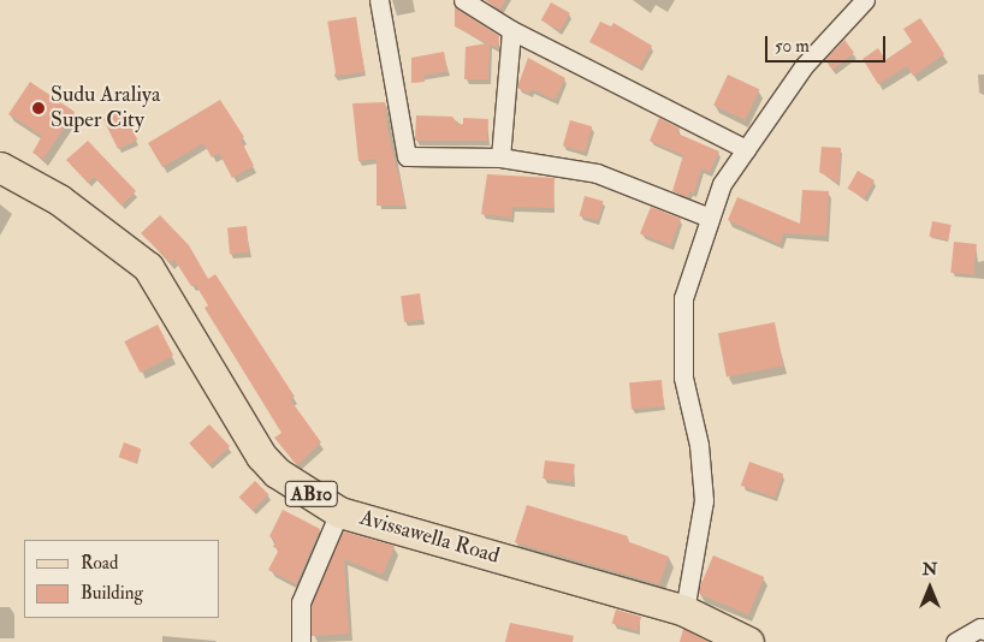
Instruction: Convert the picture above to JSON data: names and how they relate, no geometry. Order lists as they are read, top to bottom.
{
  "streets": {
    "main road": ["AB10", "Avissawella Road"]
  },
  "places": ["Sudu Araliya Super City"],
  "legend": ["Road", "Building"],
  "scale_bar": "50 m",
  "north": "top"
}
